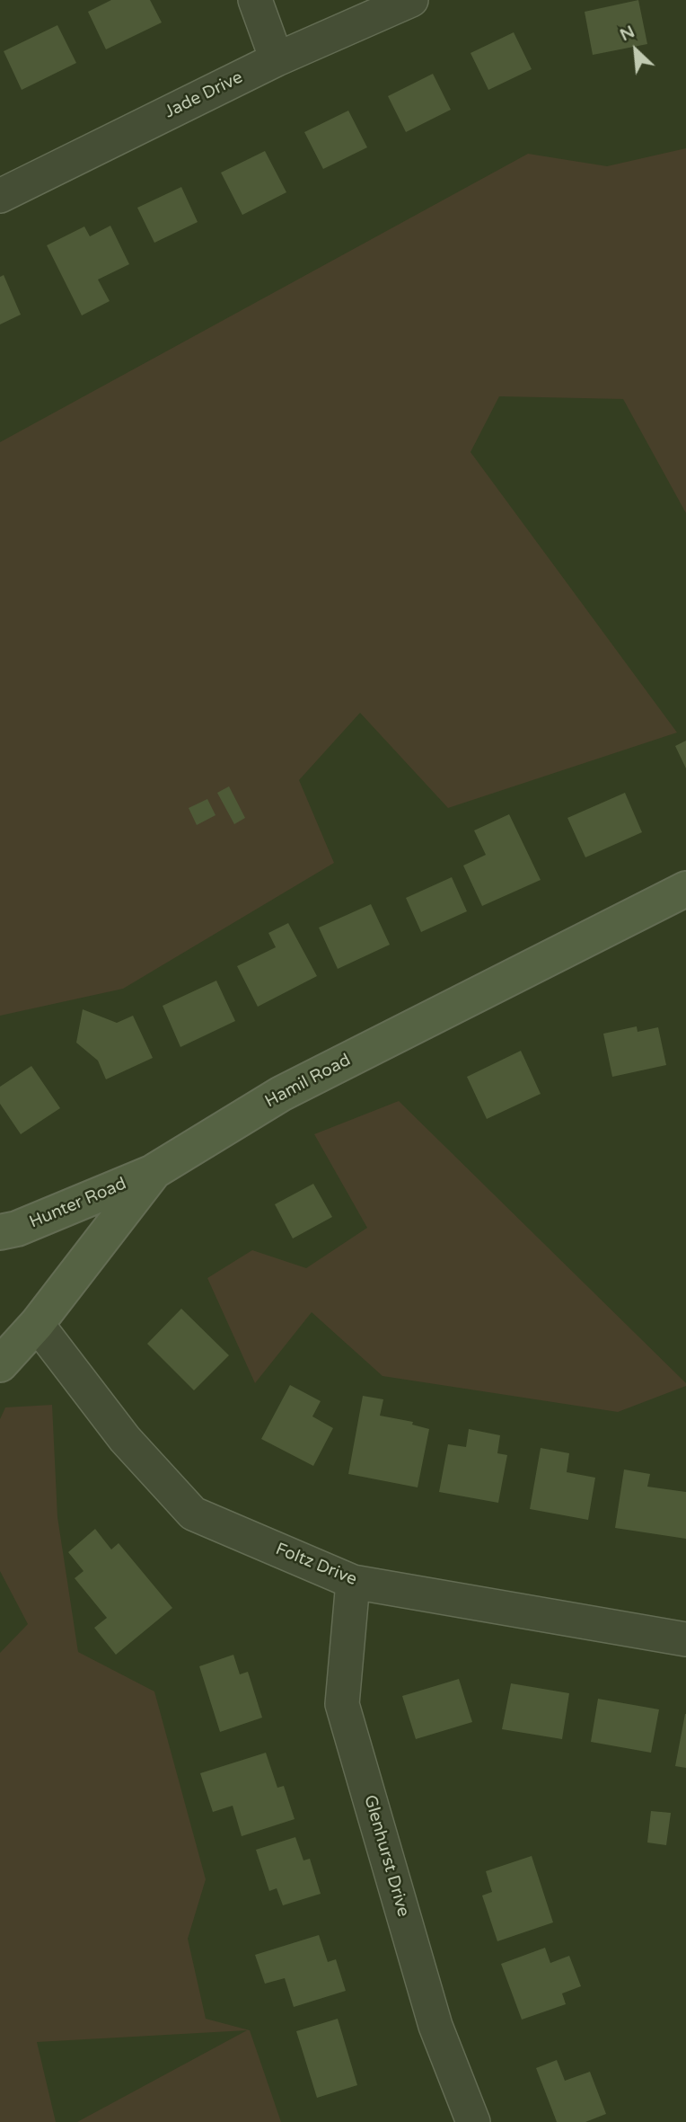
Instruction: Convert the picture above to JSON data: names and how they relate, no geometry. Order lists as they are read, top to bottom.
{
  "streets": {
    "street": [
      "Jade Drive",
      "Hamil Road",
      "Hunter Road",
      "Foltz Drive",
      "Glenhurst Drive"
    ]
  },
  "crossings": [
    ["Hamil Road", "Hunter Road"],
    ["Hamil Road", "Foltz Drive"],
    ["Foltz Drive", "Glenhurst Drive"]
  ],
  "north": "top left"
}
